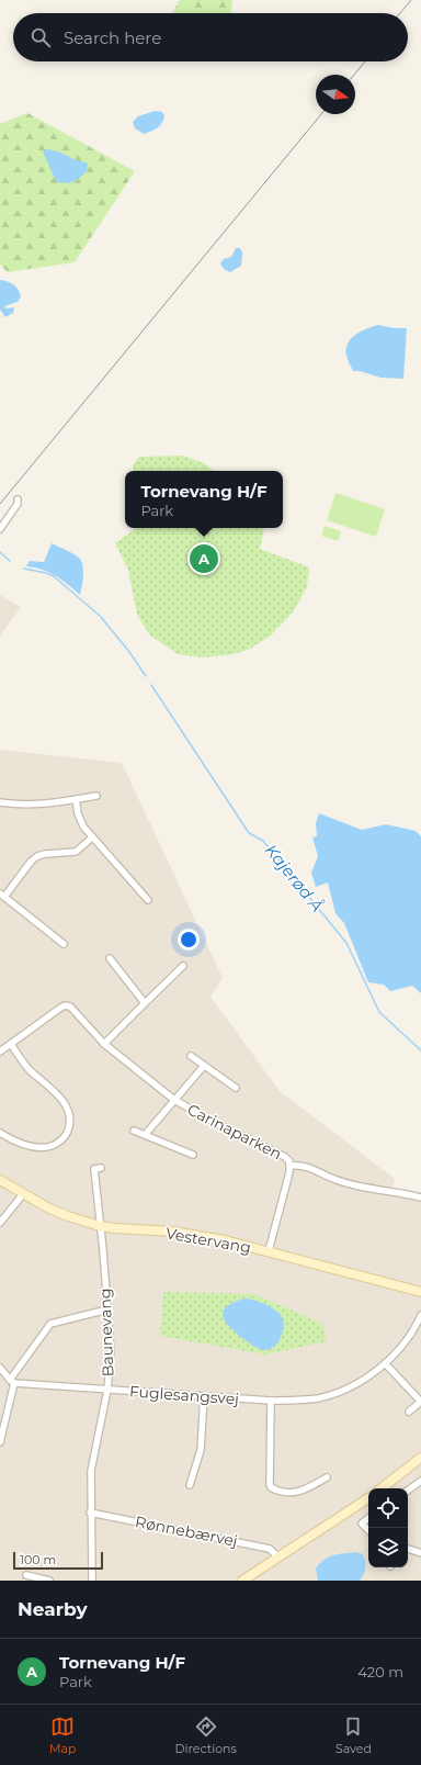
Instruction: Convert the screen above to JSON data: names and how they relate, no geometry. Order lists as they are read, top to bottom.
{
  "streets": {
    "street": [
      "Carinaparken",
      "Vestervang",
      "Baunevang",
      "Fuglesangsvej",
      "Rønnebærvej"
    ]
  },
  "crossings": [
    ["Carinaparken", "Vestervang"],
    ["Vestervang", "Baunevang"],
    ["Baunevang", "Fuglesangsvej"],
    ["Baunevang", "Rønnebærvej"]
  ],
  "water": ["Kajerød Å"],
  "scale_bar": "100 m",
  "north": "right",
  "page": {
    "search": "Search here",
    "popup": ["Tornevang H/F", "Park"],
    "pins": "A",
    "scale": "100 m",
    "heading": "Nearby",
    "list": [
      {
        "mark": "A",
        "name": "Tornevang H/F",
        "note": "Park",
        "value": "420 m"
      }
    ],
    "nav": ["Map", "Directions", "Saved"]
  }
}
